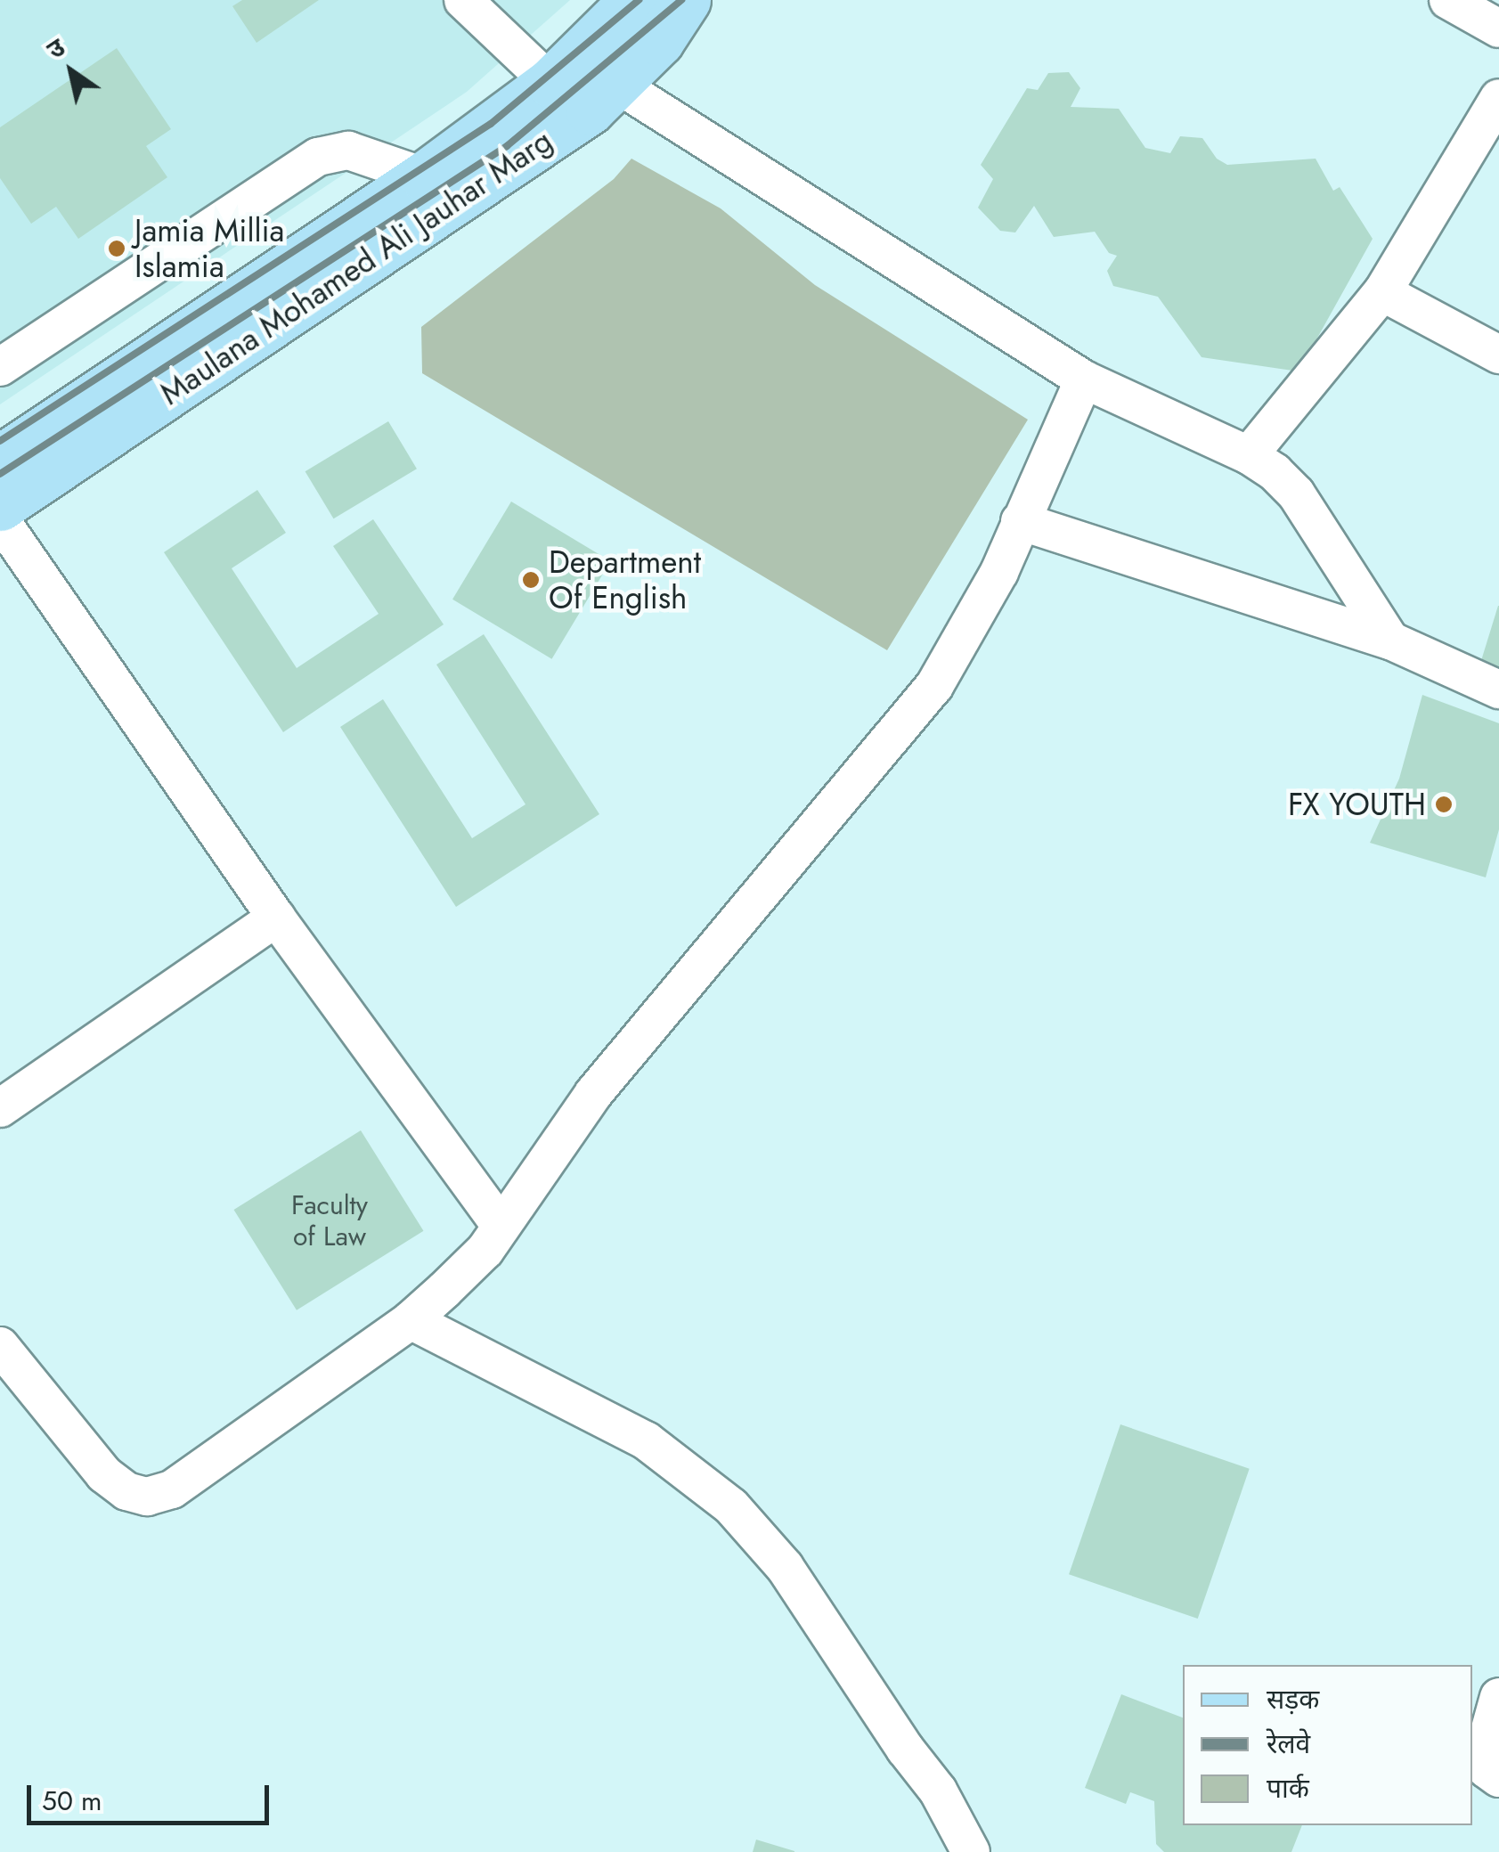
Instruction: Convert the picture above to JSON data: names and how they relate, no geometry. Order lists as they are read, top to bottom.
{
  "streets": {
    "main road": ["Maulana Mohamed Ali Jauhar Marg"]
  },
  "places": ["Jamia Millia Islamia", "Department Of English", "FX YOUTH"],
  "house_numbers": ["Faculty of Law"],
  "legend": ["सड़क", "रेलवे", "पार्क"],
  "scale_bar": "50 m",
  "north": "top left"
}
